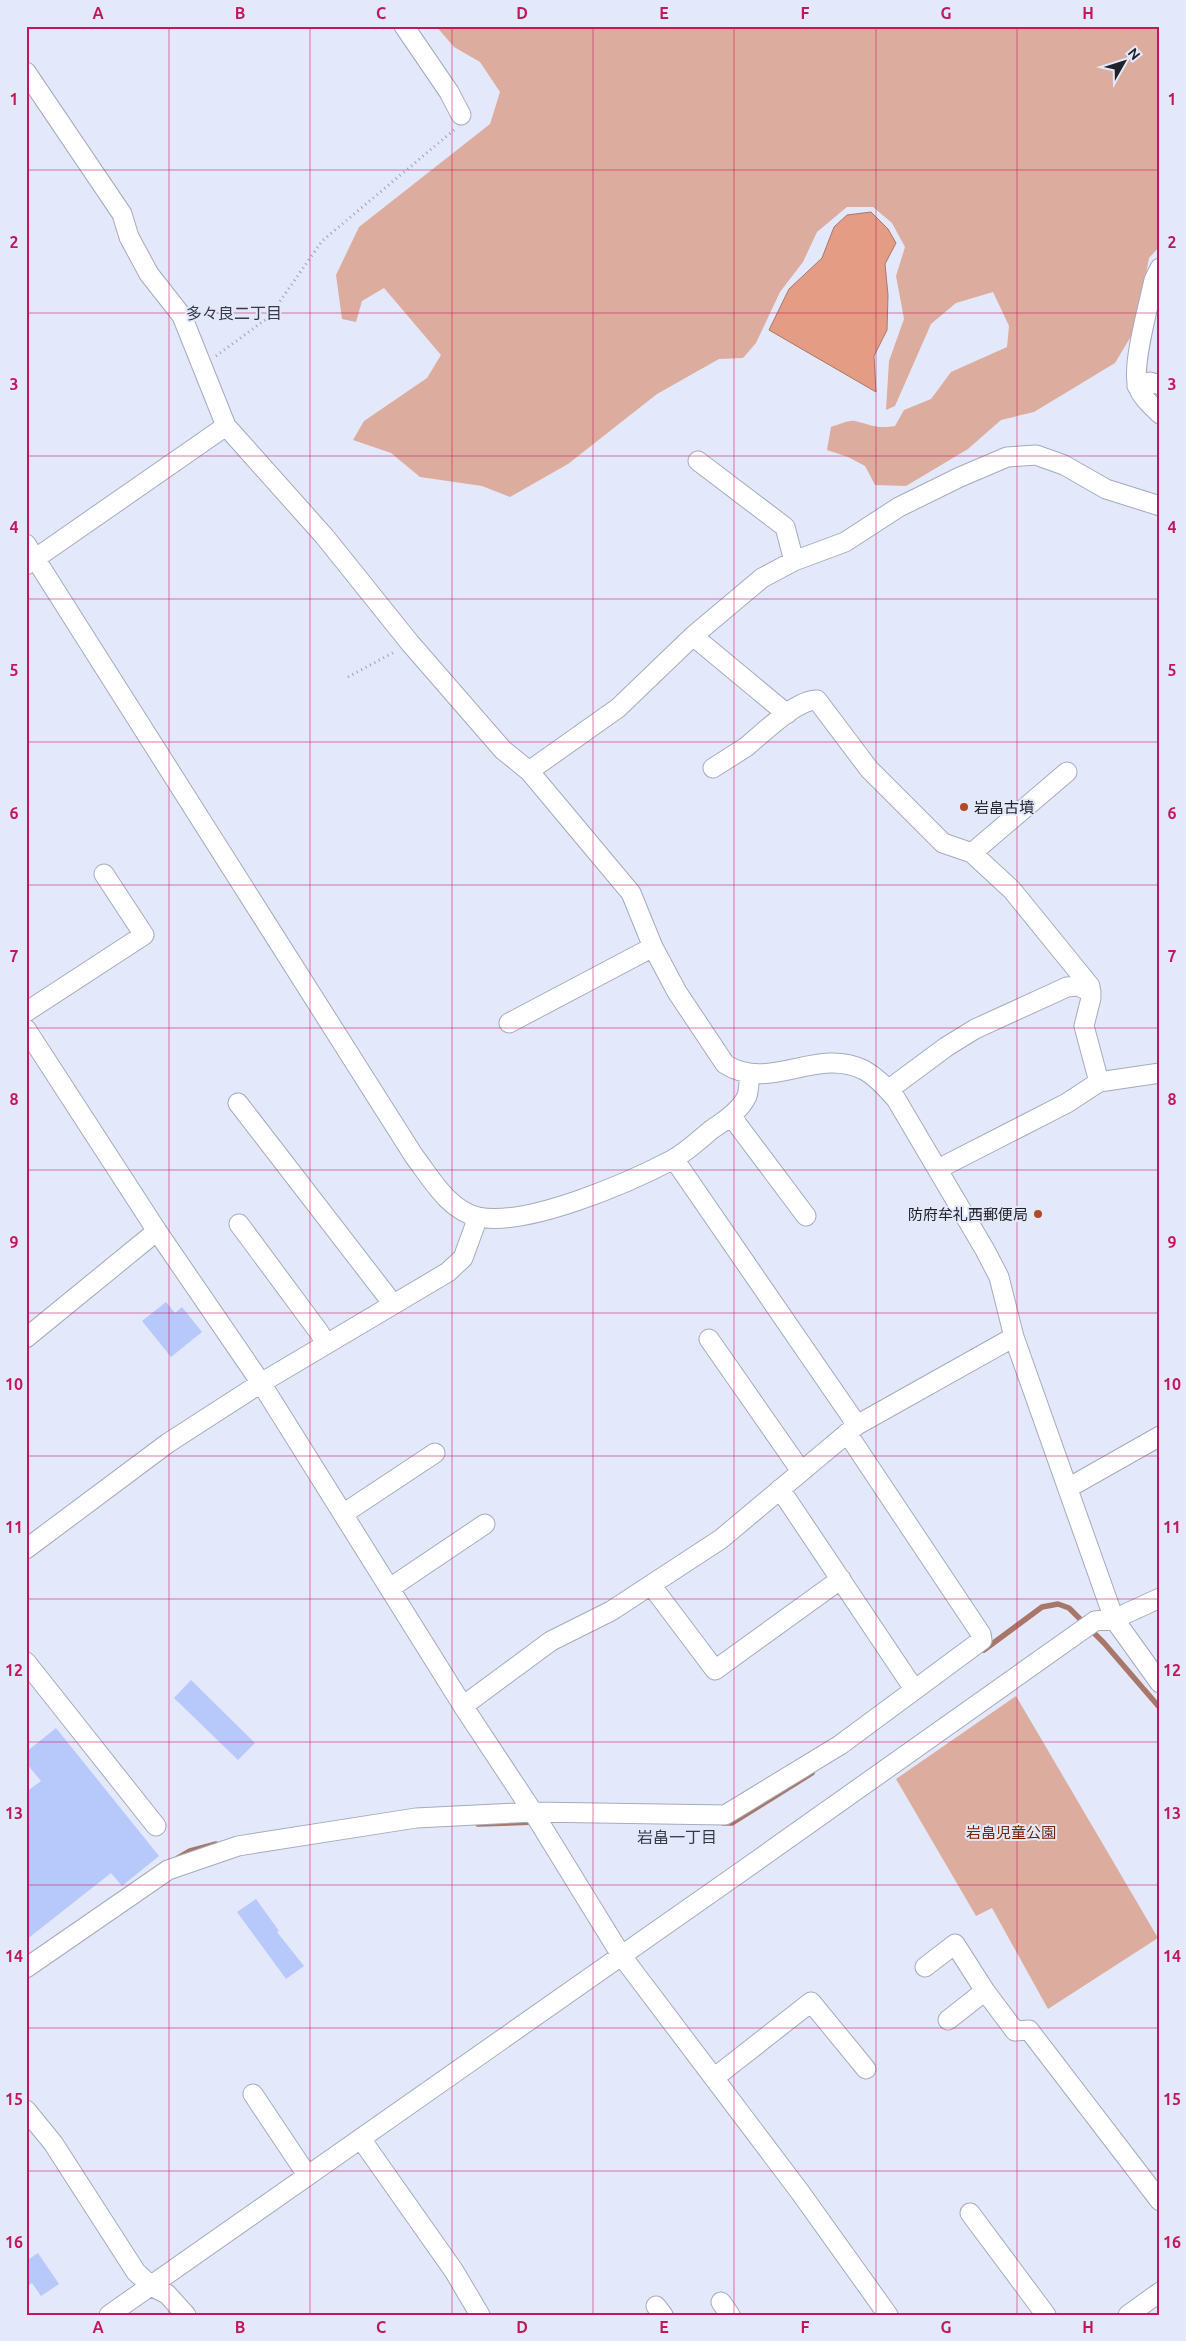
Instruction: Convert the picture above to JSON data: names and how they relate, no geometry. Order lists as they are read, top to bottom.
{
  "districts": ["多々良二丁目", "岩畠一丁目"],
  "parks": ["岩畠児童公園"],
  "places": ["岩畠古墳", "防府牟礼西郵便局"],
  "north": "top right",
  "grid": {
    "columns": [
      "A",
      "B",
      "C",
      "D",
      "E",
      "F",
      "G",
      "H"
    ],
    "rows": [
      "1",
      "2",
      "3",
      "4",
      "5",
      "6",
      "7",
      "8",
      "9",
      "10",
      "11",
      "12",
      "13",
      "14",
      "15",
      "16"
    ]
  }
}
